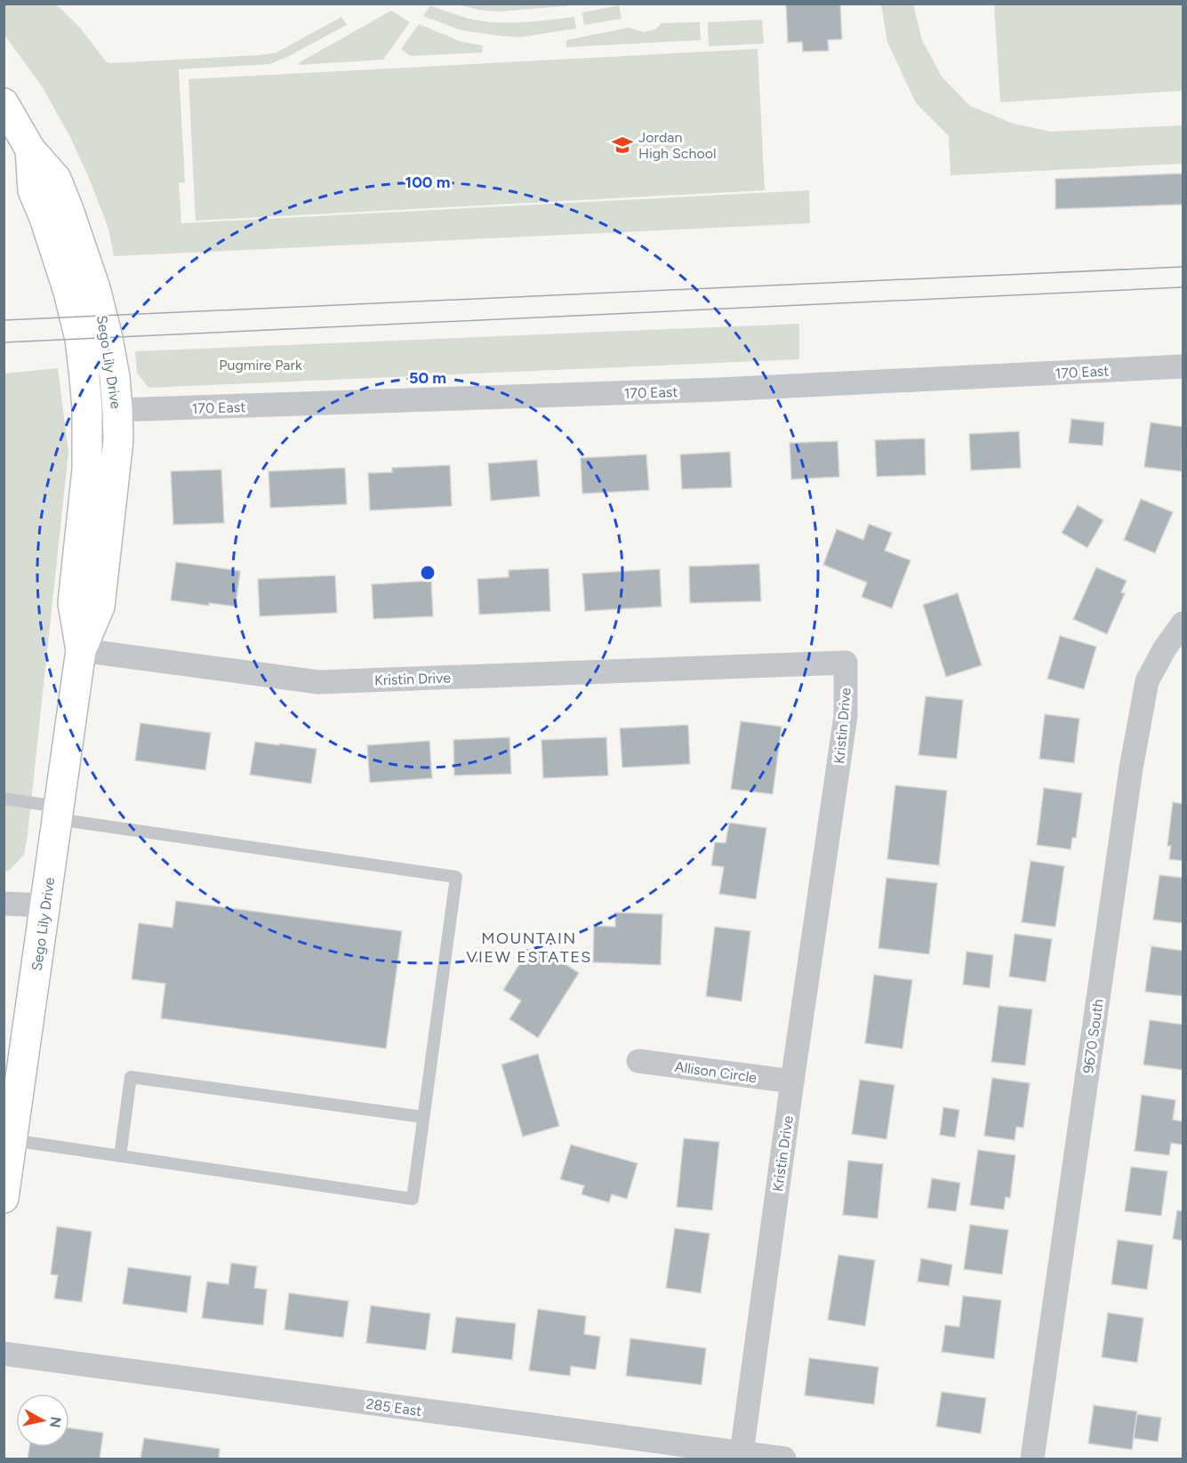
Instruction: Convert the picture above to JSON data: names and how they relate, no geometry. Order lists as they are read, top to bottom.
{
  "streets": {
    "main road": ["Sego Lily Drive"],
    "street": [
      "170 East",
      "Kristin Drive",
      "9670 South",
      "Allison Circle",
      "285 East"
    ]
  },
  "crossings": [
    ["Sego Lily Drive", "170 East"],
    ["Sego Lily Drive", "Kristin Drive"],
    ["Kristin Drive", "Allison Circle"],
    ["Kristin Drive", "285 East"]
  ],
  "districts": ["MOUNTAIN VIEW ESTATES"],
  "parks": ["Pugmire Park"],
  "places": {
    "school or university": ["Jordan High School"]
  },
  "north": "right",
  "rings": ["100 m", "50 m"]
}
